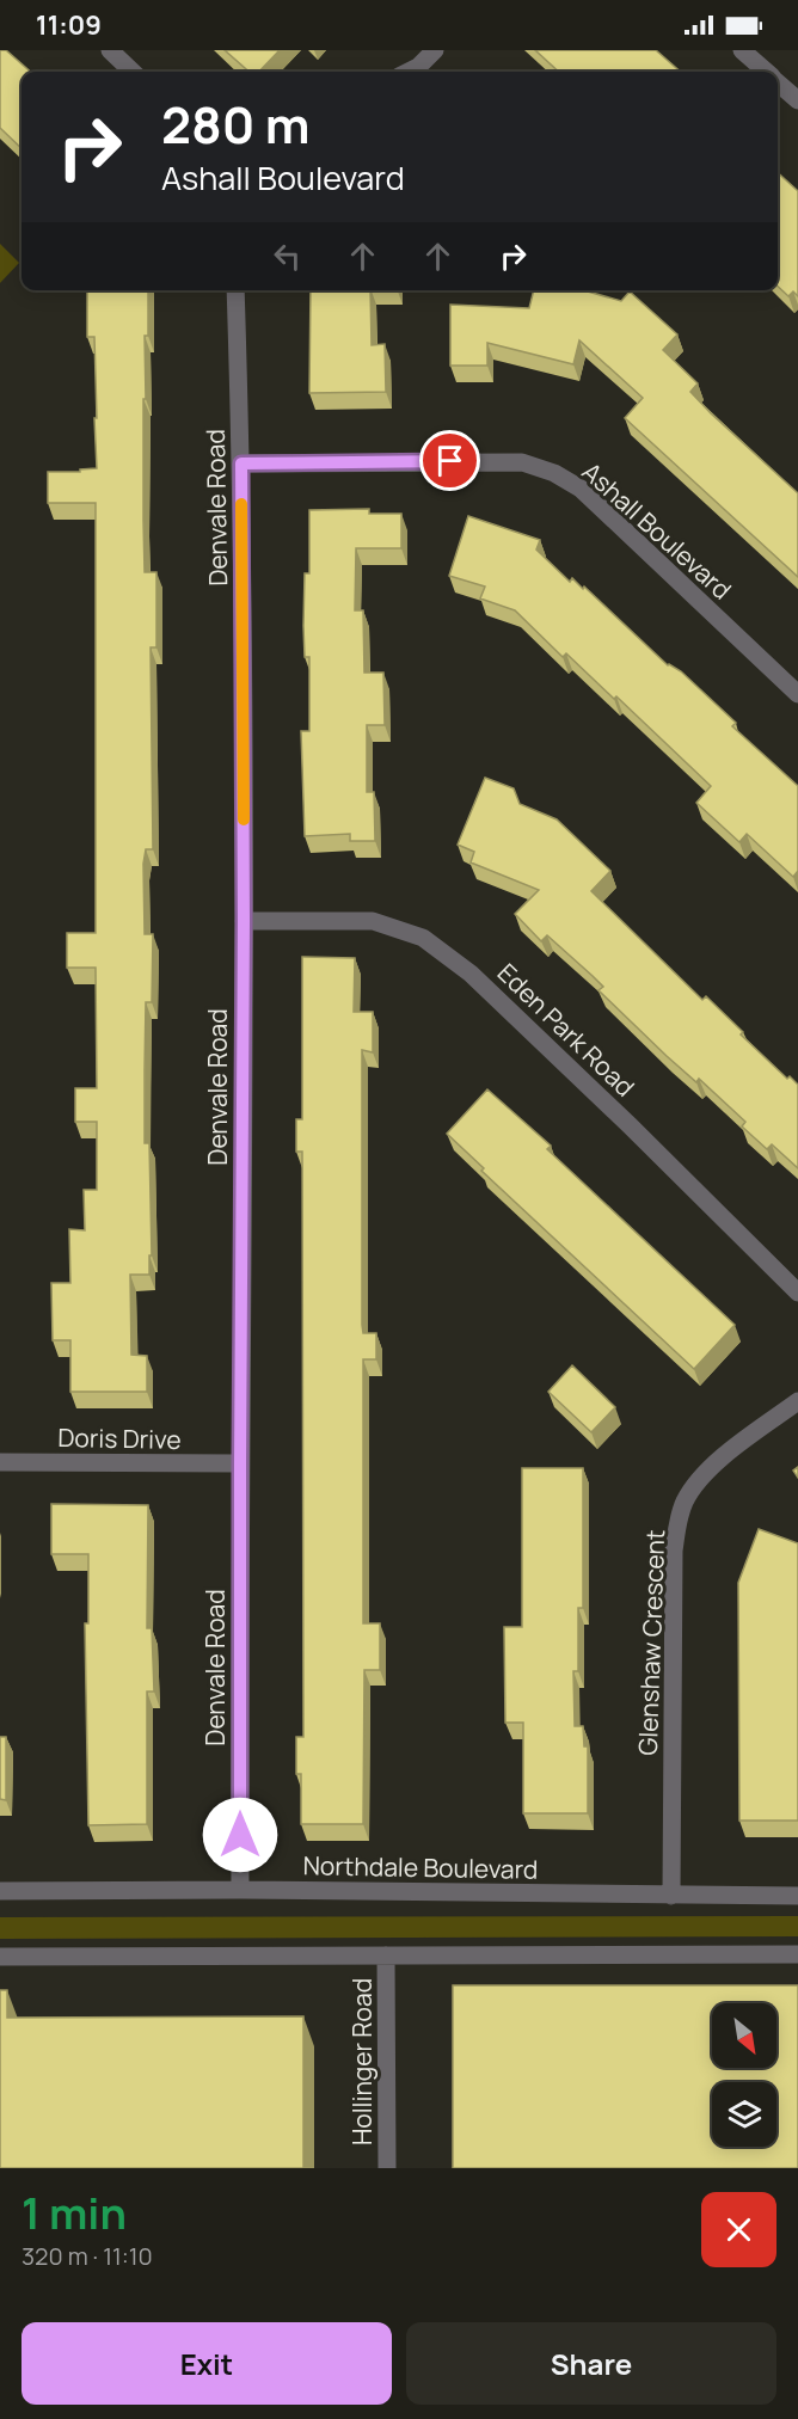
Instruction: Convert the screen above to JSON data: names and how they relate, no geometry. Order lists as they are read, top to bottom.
{
  "streets": {
    "street": [
      "Denvale Road",
      "Ashall Boulevard",
      "Eden Park Road",
      "Doris Drive",
      "Glenshaw Crescent",
      "Northdale Boulevard",
      "Hollinger Road"
    ]
  },
  "crossings": [
    ["Denvale Road", "Ashall Boulevard"],
    ["Denvale Road", "Eden Park Road"],
    ["Denvale Road", "Doris Drive"],
    ["Denvale Road", "Northdale Boulevard"],
    ["Glenshaw Crescent", "Northdale Boulevard"]
  ],
  "north": "bottom right",
  "page": {
    "status": "11:09",
    "turn": ["280 m", "Ashall Boulevard"],
    "heading": ["1 min", "320 m · 11:10"],
    "buttons": ["Exit", "Share"]
  }
}
